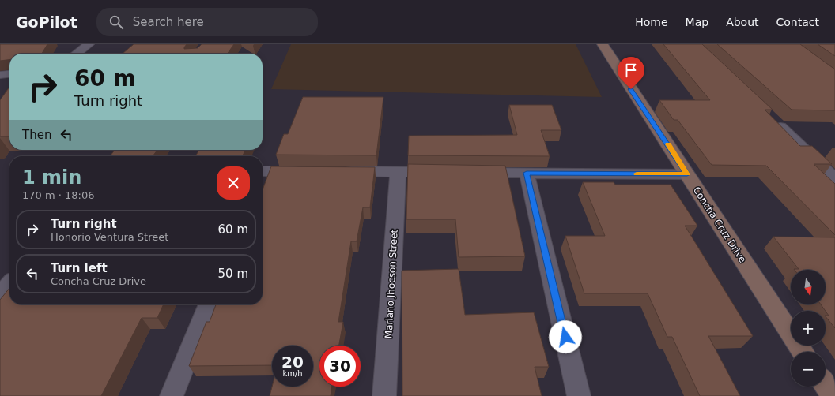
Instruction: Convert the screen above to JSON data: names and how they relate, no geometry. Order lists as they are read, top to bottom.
{
  "streets": {
    "street": ["Concha Cruz Drive", "Mariano Jhocson Street"]
  },
  "north": "bottom",
  "page": {
    "header": "GoPilot",
    "search": "Search here",
    "nav": [
      "Home",
      "Map",
      "About",
      "Contact"
    ],
    "turn": ["60 m", "Turn right"],
    "then": "Then",
    "heading": ["1 min", "170 m · 18:06"],
    "list": [
      {
        "name": "Turn right",
        "note": "Honorio Ventura Street",
        "value": "60 m"
      },
      {
        "name": "Turn left",
        "note": "Concha Cruz Drive",
        "value": "50 m"
      }
    ],
    "map_buttons": ["+", "−"],
    "speed": "20 km/h",
    "limit": "30"
  }
}
